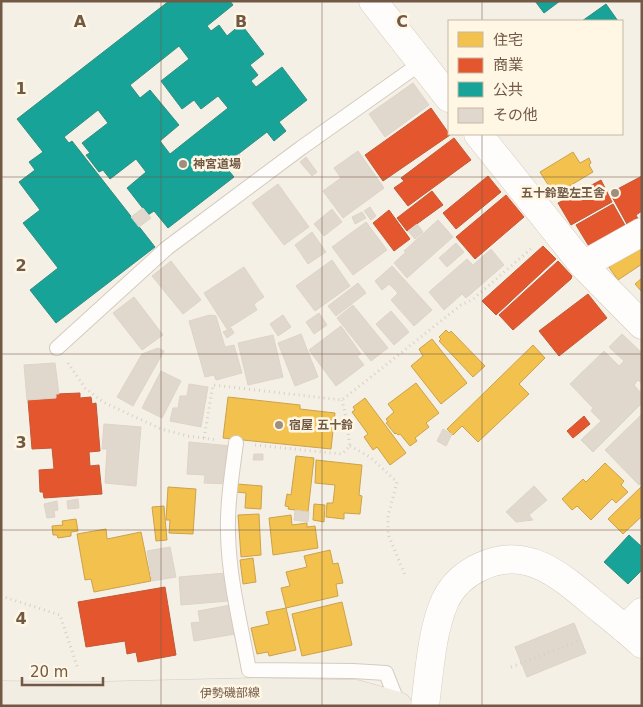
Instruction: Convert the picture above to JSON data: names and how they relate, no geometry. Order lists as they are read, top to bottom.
{
  "streets": {
    "main road": ["伊勢磯部線"]
  },
  "places": ["神宮道場", "五十鈴塾左王舎", "宿屋 五十鈴"],
  "legend": [
    "住宅",
    "商業",
    "公共",
    "その他"
  ],
  "scale_bar": "20 m",
  "grid": {
    "columns": ["A", "B", "C"],
    "rows": [
      "1",
      "2",
      "3",
      "4"
    ]
  }
}
